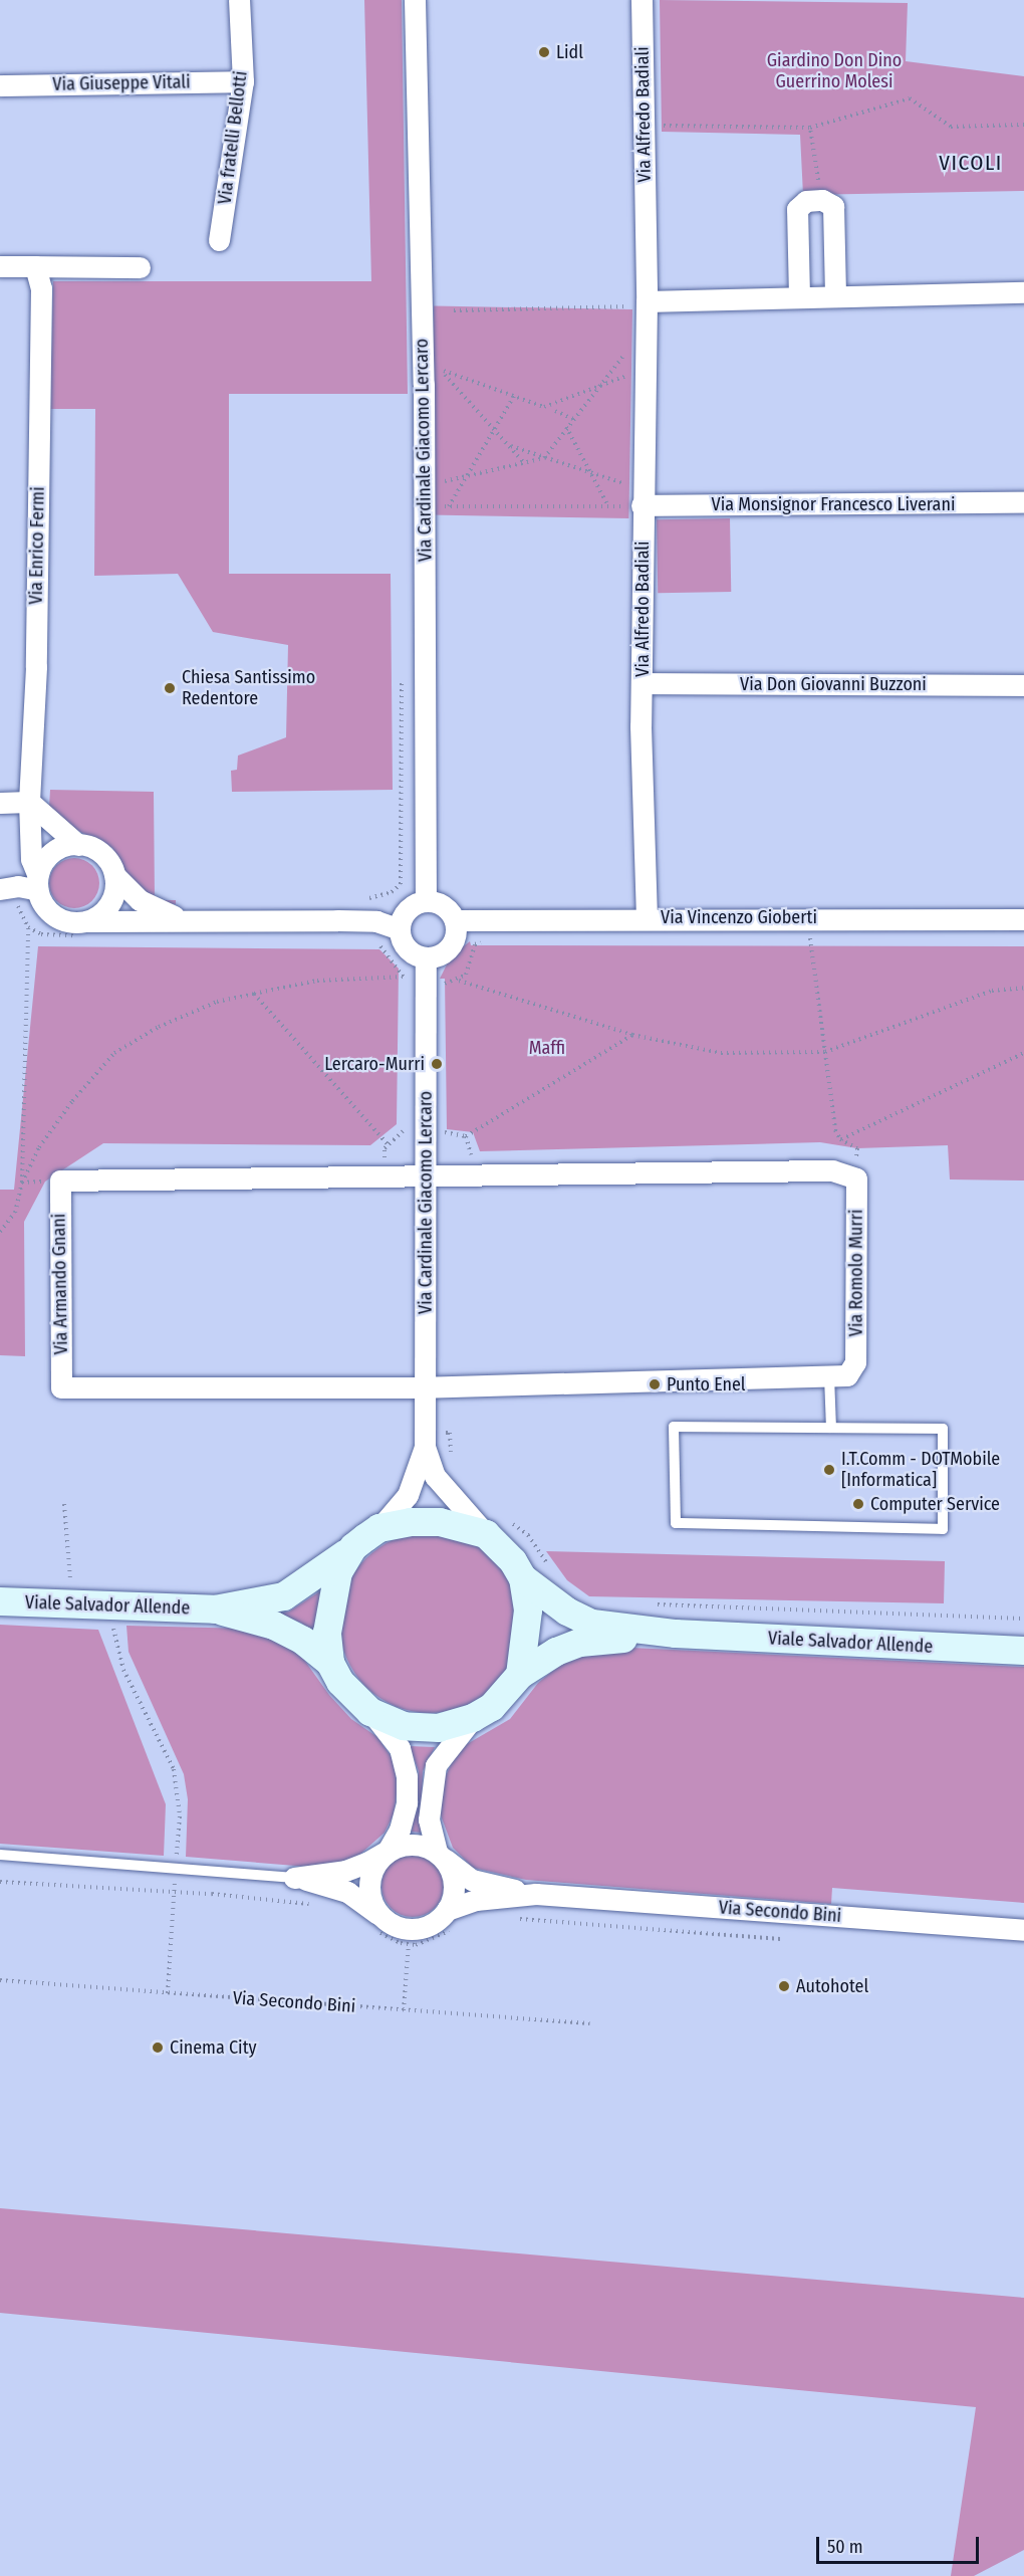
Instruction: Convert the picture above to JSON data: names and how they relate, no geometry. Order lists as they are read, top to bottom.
{
  "streets": {
    "main road": ["Viale Salvador Allende"],
    "street": [
      "Via Giuseppe Vitali",
      "Via Alfredo Badiali",
      "Via fratelli Bellotti",
      "Via Cardinale Giacomo Lercaro",
      "Via Monsignor Francesco Liverani",
      "Via Enrico Fermi",
      "Via Don Giovanni Buzzoni",
      "Via Vincenzo Gioberti",
      "Via Romolo Murri",
      "Via Armando Gnani",
      "Via Secondo Bini"
    ]
  },
  "crossings": [
    ["Via Giuseppe Vitali", "Via fratelli Bellotti"],
    ["Via Alfredo Badiali", "Via Monsignor Francesco Liverani"],
    ["Via Alfredo Badiali", "Via Don Giovanni Buzzoni"],
    ["Via Alfredo Badiali", "Via Vincenzo Gioberti"],
    ["Via Cardinale Giacomo Lercaro", "Via Vincenzo Gioberti"],
    ["Via Cardinale Giacomo Lercaro", "Via Romolo Murri"],
    ["Via Cardinale Giacomo Lercaro", "Via Armando Gnani"],
    ["Via Cardinale Giacomo Lercaro", "Viale Salvador Allende"],
    ["Via Romolo Murri", "Via Armando Gnani"]
  ],
  "districts": ["VICOLI"],
  "parks": ["Giardino Don Dino Guerrino Molesi", "Maffi"],
  "places": [
    "Lidl",
    "Chiesa Santissimo Redentore",
    "Lercaro-Murri",
    "Punto Enel",
    "I.T.Comm - DOTMobile [Informatica]",
    "Computer Service",
    "Autohotel",
    "Cinema City"
  ],
  "scale_bar": "50 m"
}
